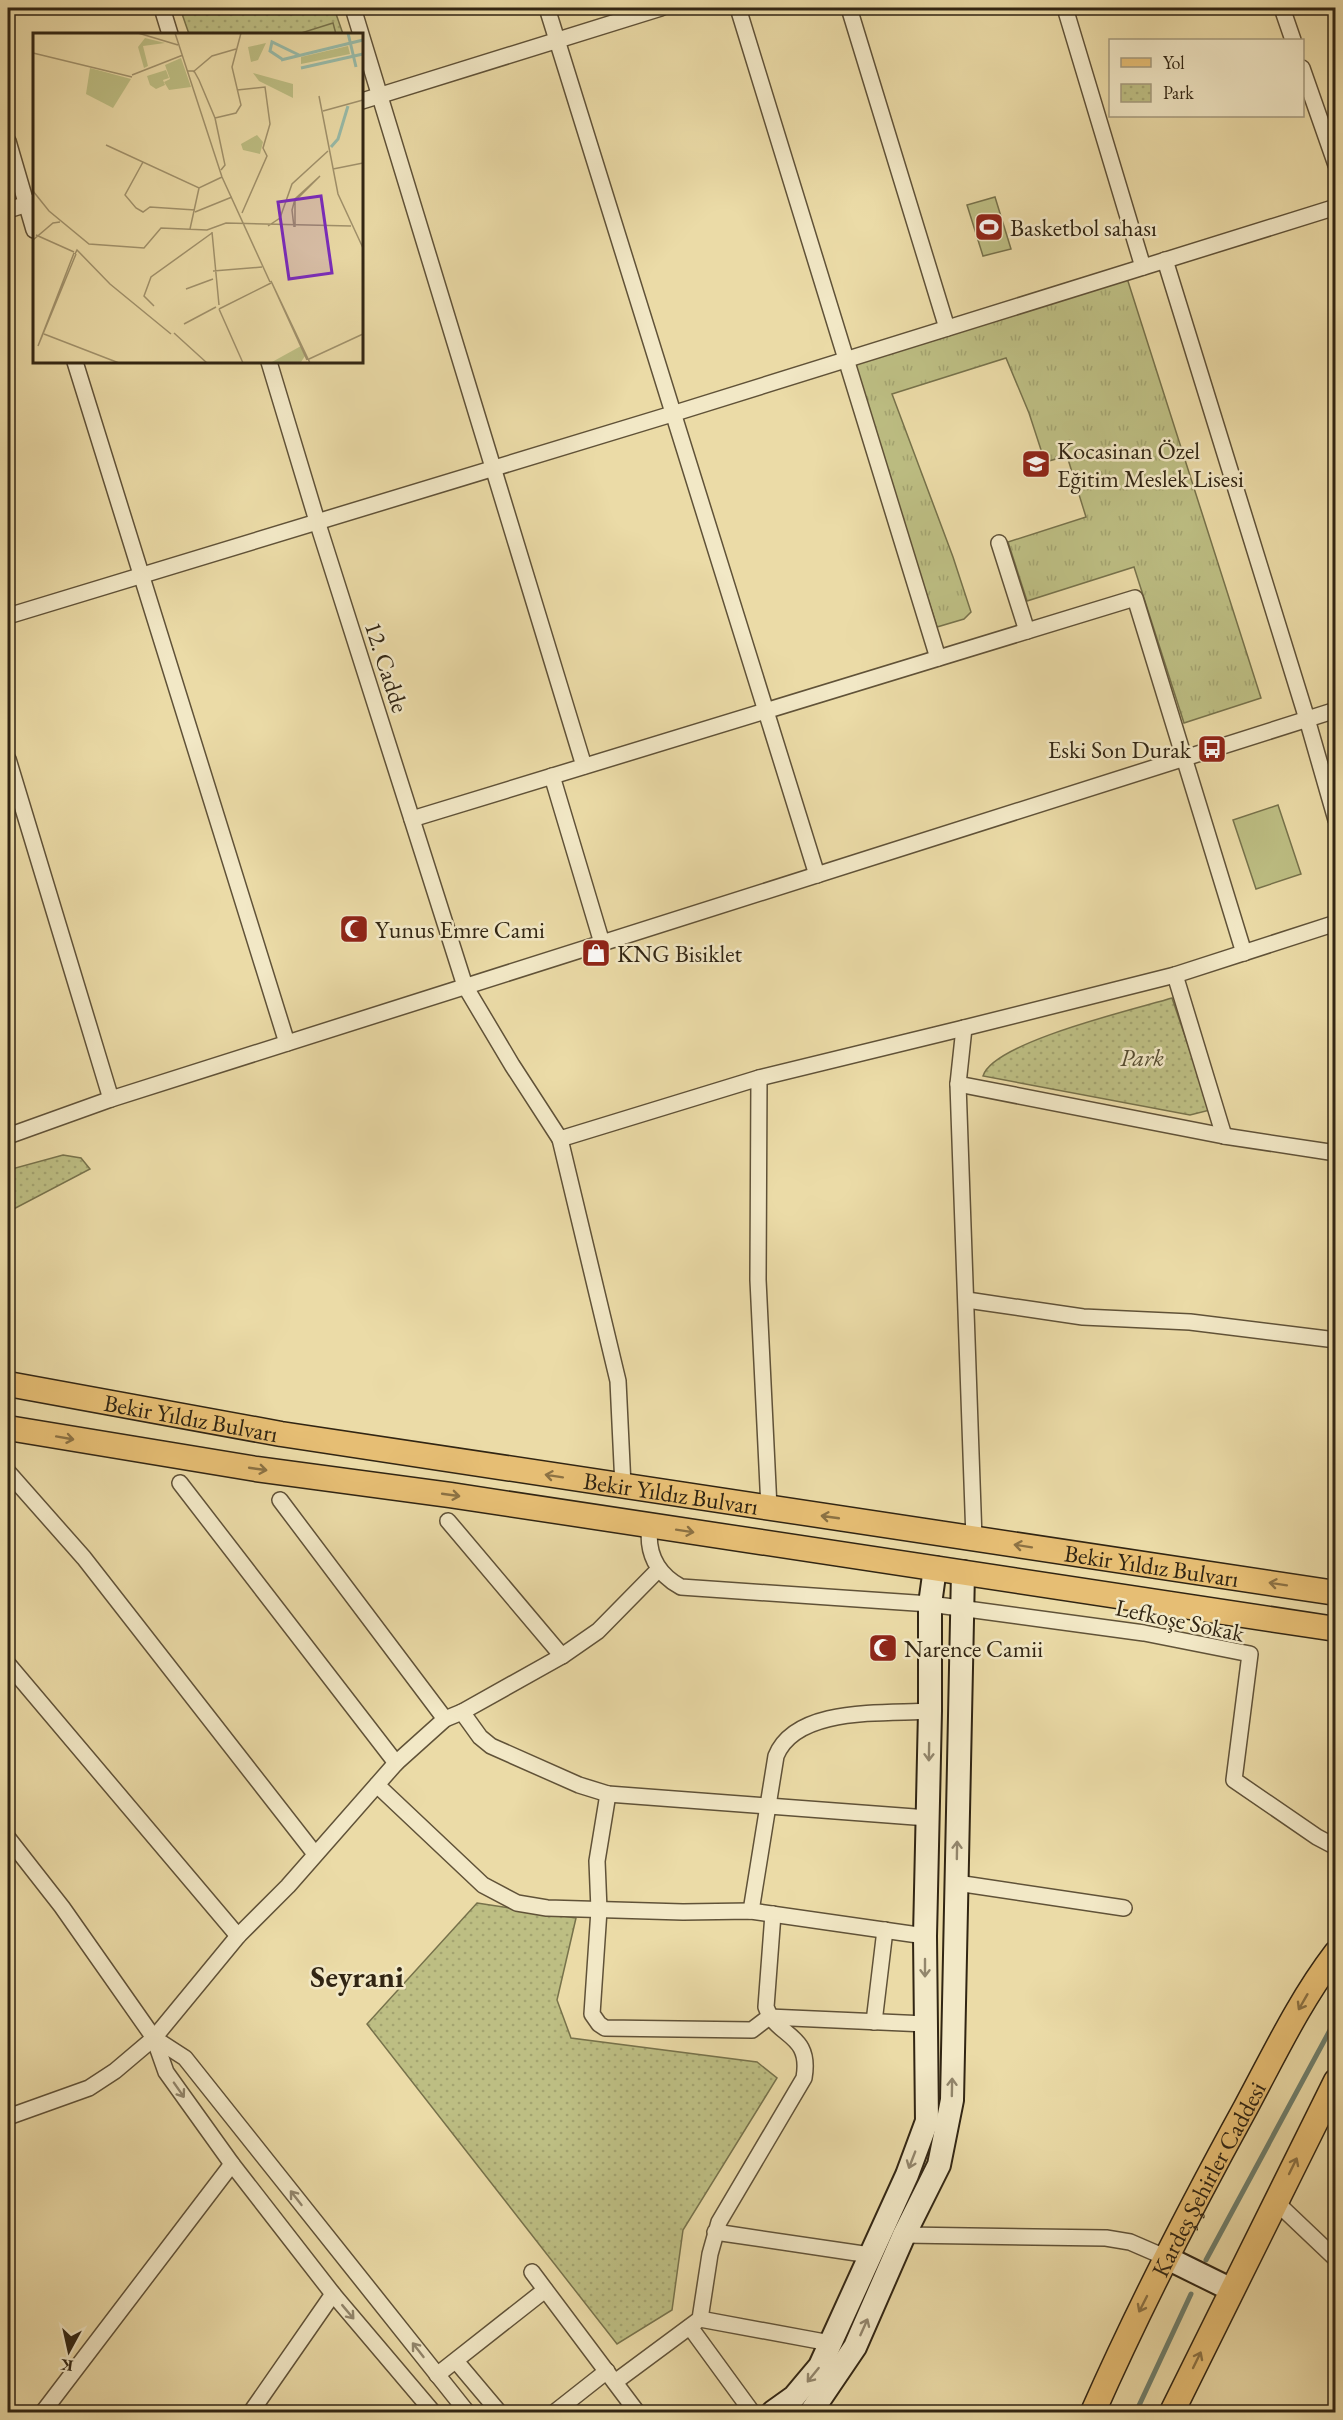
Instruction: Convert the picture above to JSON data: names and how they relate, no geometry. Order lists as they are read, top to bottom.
{
  "streets": {
    "main road": ["Bekir Yıldız Bulvarı", "Kardeş Şehirler Caddesi"],
    "street": ["12. Cadde", "Lefkoşe Sokak"]
  },
  "districts": ["Seyrani"],
  "parks": ["Park"],
  "places": {
    "sports": ["Basketbol sahası"],
    "school or university": ["Kocasinan Özel Eğitim Meslek Lisesi"],
    "bus stop": ["Eski Son Durak"],
    "mosque": ["Yunus Emre Cami", "Narence Camii"],
    "shop": ["KNG Bisiklet"]
  },
  "legend": ["Yol", "Park"],
  "north": "bottom"
}
